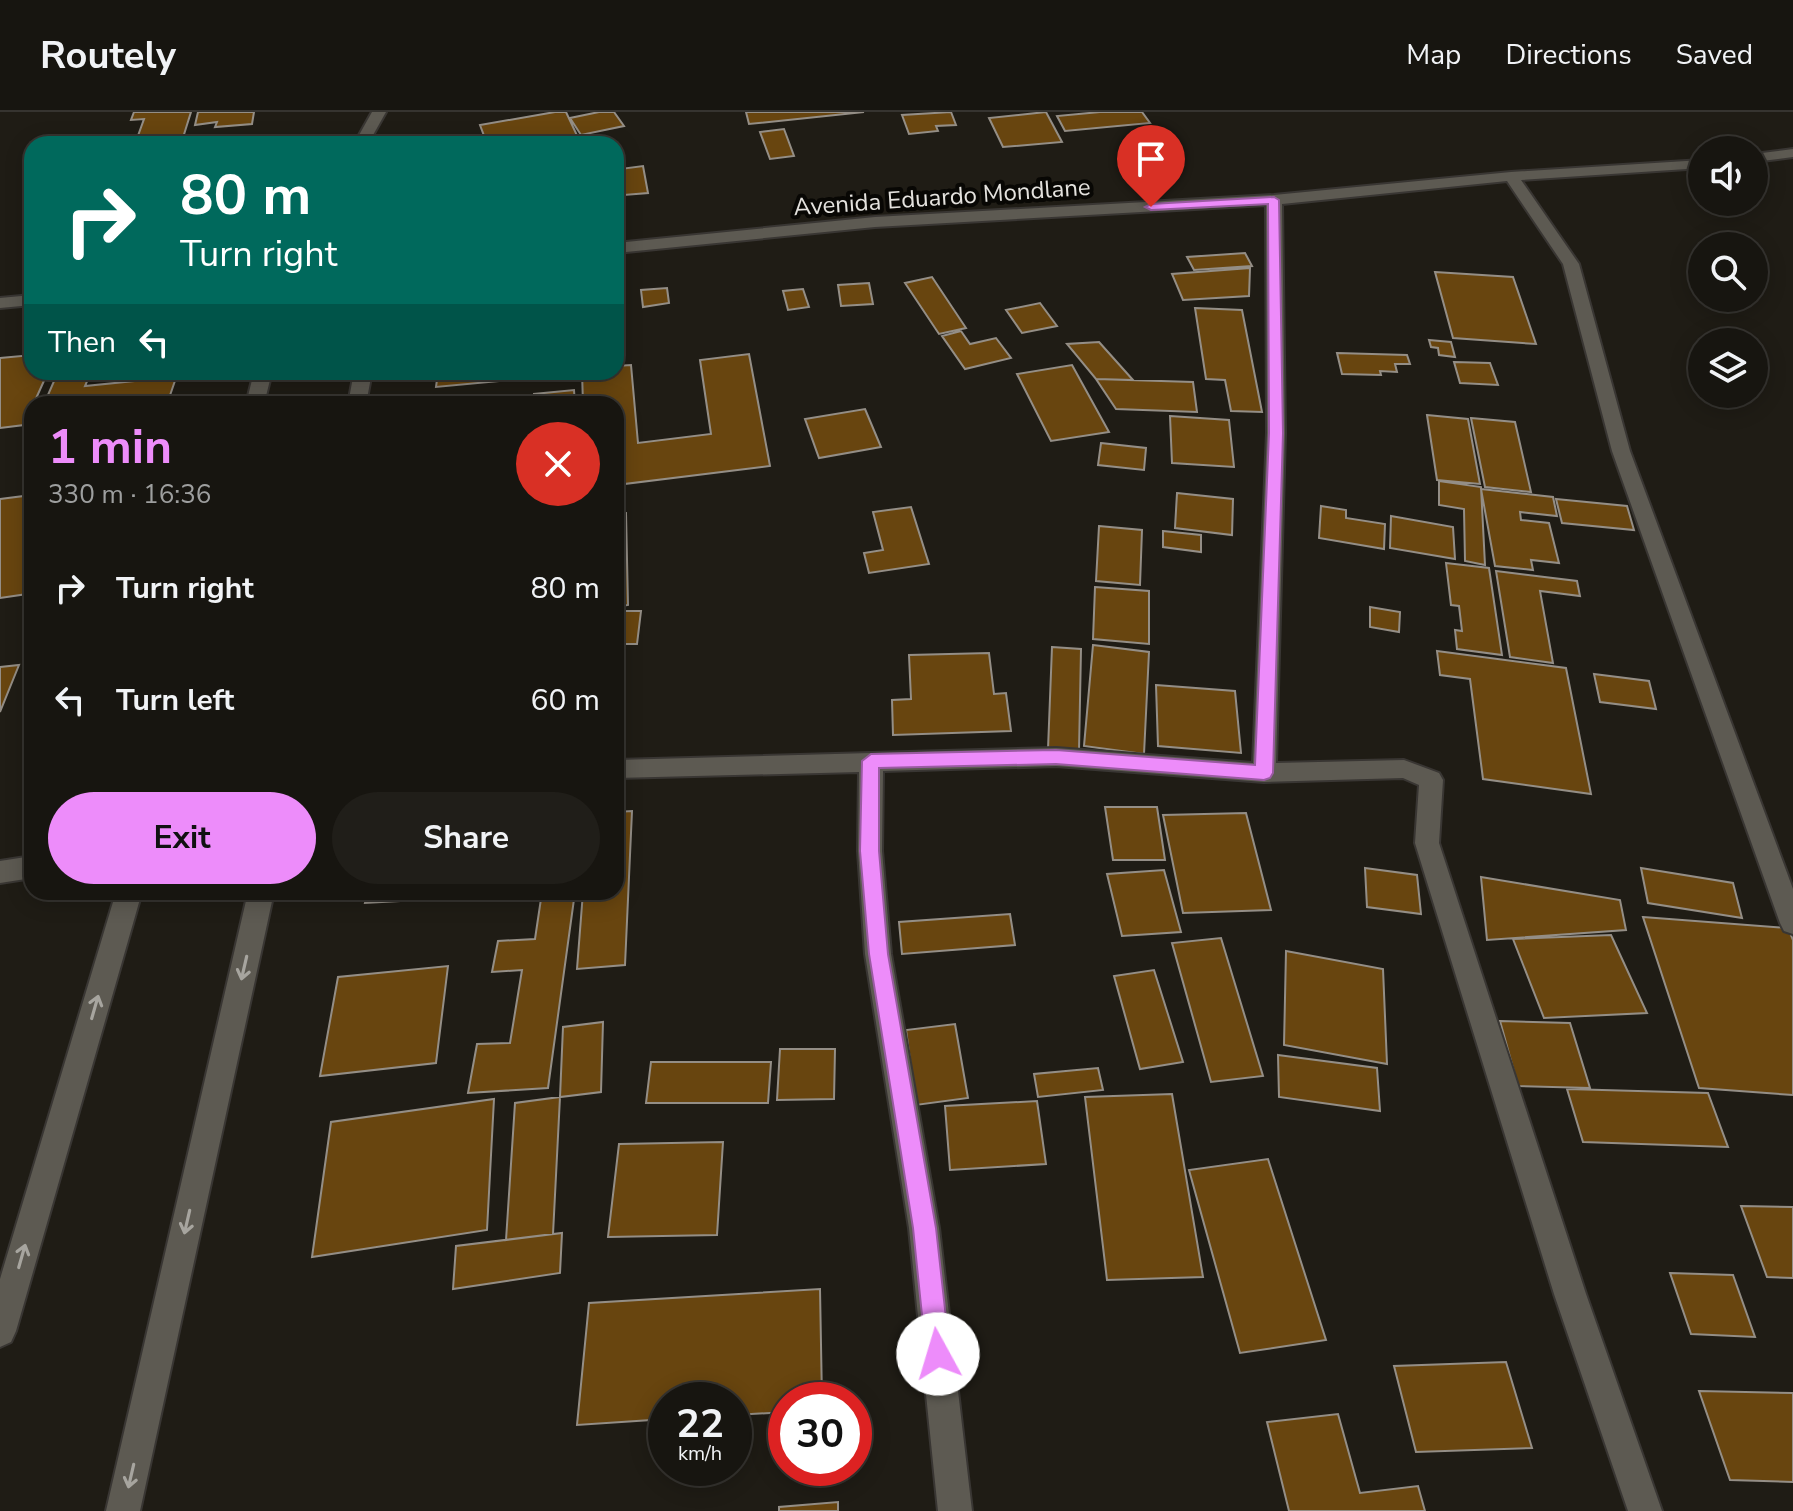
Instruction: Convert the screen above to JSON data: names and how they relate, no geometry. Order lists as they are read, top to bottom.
{
  "streets": {
    "street": ["Avenida Eduardo Mondlane"]
  },
  "page": {
    "header": "Routely",
    "nav": ["Map", "Directions", "Saved"],
    "turn": ["80 m", "Turn right"],
    "then": "Then",
    "heading": ["1 min", "330 m · 16:36"],
    "list": [
      {
        "name": "Turn right",
        "value": "80 m"
      },
      {
        "name": "Turn left",
        "value": "60 m"
      }
    ],
    "buttons": ["Exit", "Share"],
    "speed": "22 km/h",
    "limit": "30"
  }
}
